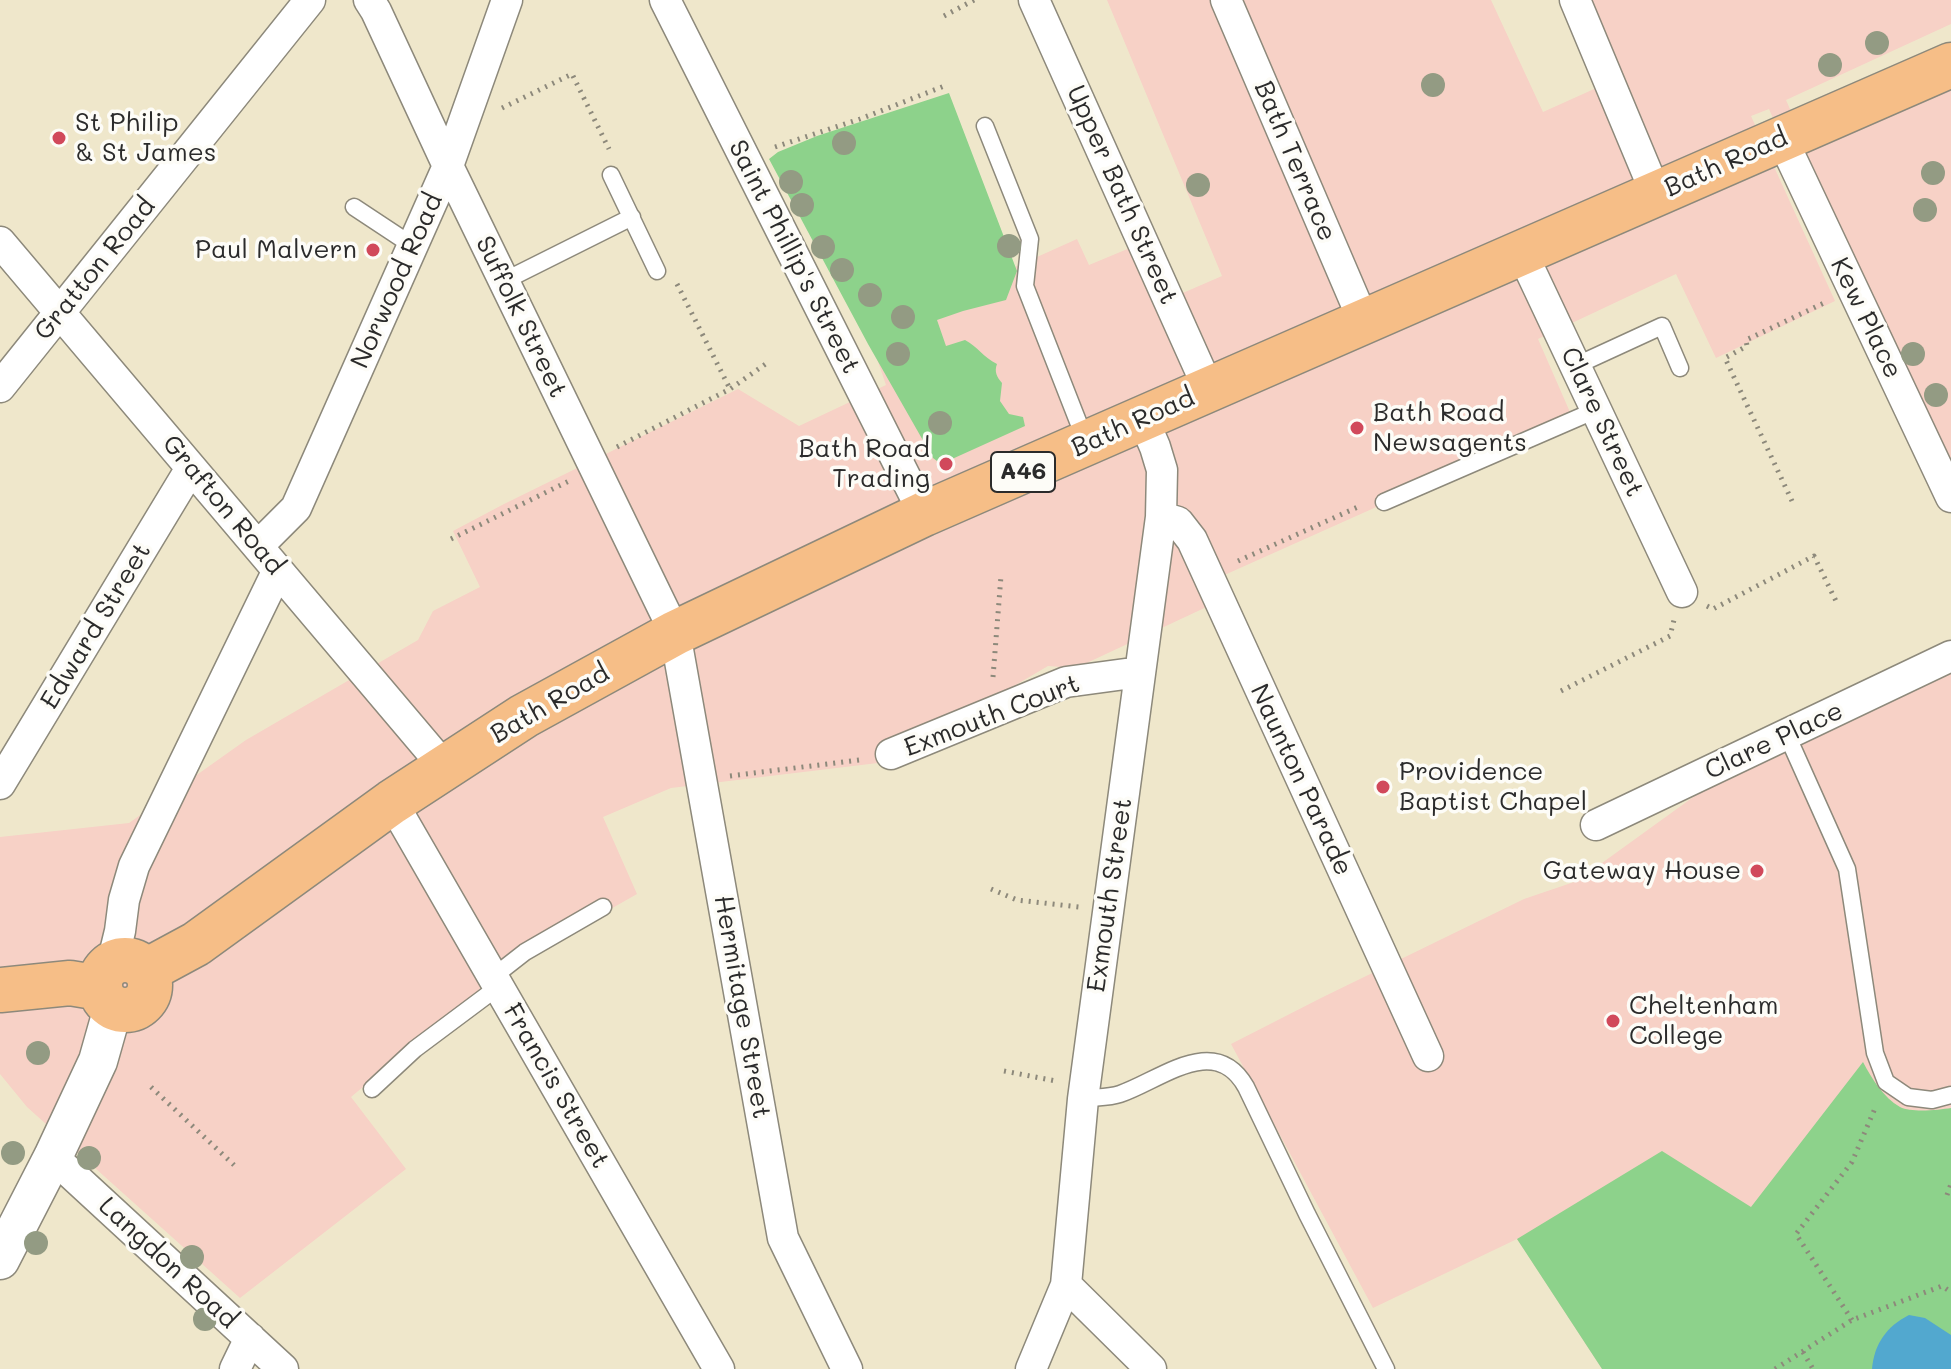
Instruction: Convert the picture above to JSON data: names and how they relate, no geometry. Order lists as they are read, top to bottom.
{
  "streets": {
    "main road": ["Bath Road", "A46"],
    "street": [
      "Bath Terrace",
      "Upper Bath Street",
      "Saint Phillip's Street",
      "Gratton Road",
      "Norwood Road",
      "Suffolk Street",
      "Kew Place",
      "Clare Street",
      "Grafton Road",
      "Edward Street",
      "Exmouth Court",
      "Clare Place",
      "Naunton Parade",
      "Exmouth Street",
      "Hermitage Street",
      "Francis Street",
      "Langdon Road"
    ]
  },
  "crossings": [
    ["Bath Terrace", "Bath Road"],
    ["Bath Road", "Upper Bath Street"],
    ["Bath Road", "Saint Phillip's Street"],
    ["Bath Road", "Suffolk Street"],
    ["Bath Road", "Kew Place"],
    ["Bath Road", "Clare Street"],
    ["Bath Road", "Grafton Road"],
    ["Bath Road", "Exmouth Street"],
    ["Bath Road", "Hermitage Street"],
    ["Bath Road", "Francis Street"],
    ["Gratton Road", "Grafton Road"],
    ["Norwood Road", "Suffolk Street"],
    ["Norwood Road", "Grafton Road"],
    ["Suffolk Street", "Hermitage Street"],
    ["Grafton Road", "Edward Street"],
    ["Exmouth Court", "Exmouth Street"],
    ["Naunton Parade", "Exmouth Street"]
  ],
  "places": [
    "St Philip & St James",
    "Paul Malvern",
    "Bath Road Newsagents",
    "Bath Road Trading",
    "Providence Baptist Chapel",
    "Gateway House",
    "Cheltenham College"
  ]
}
